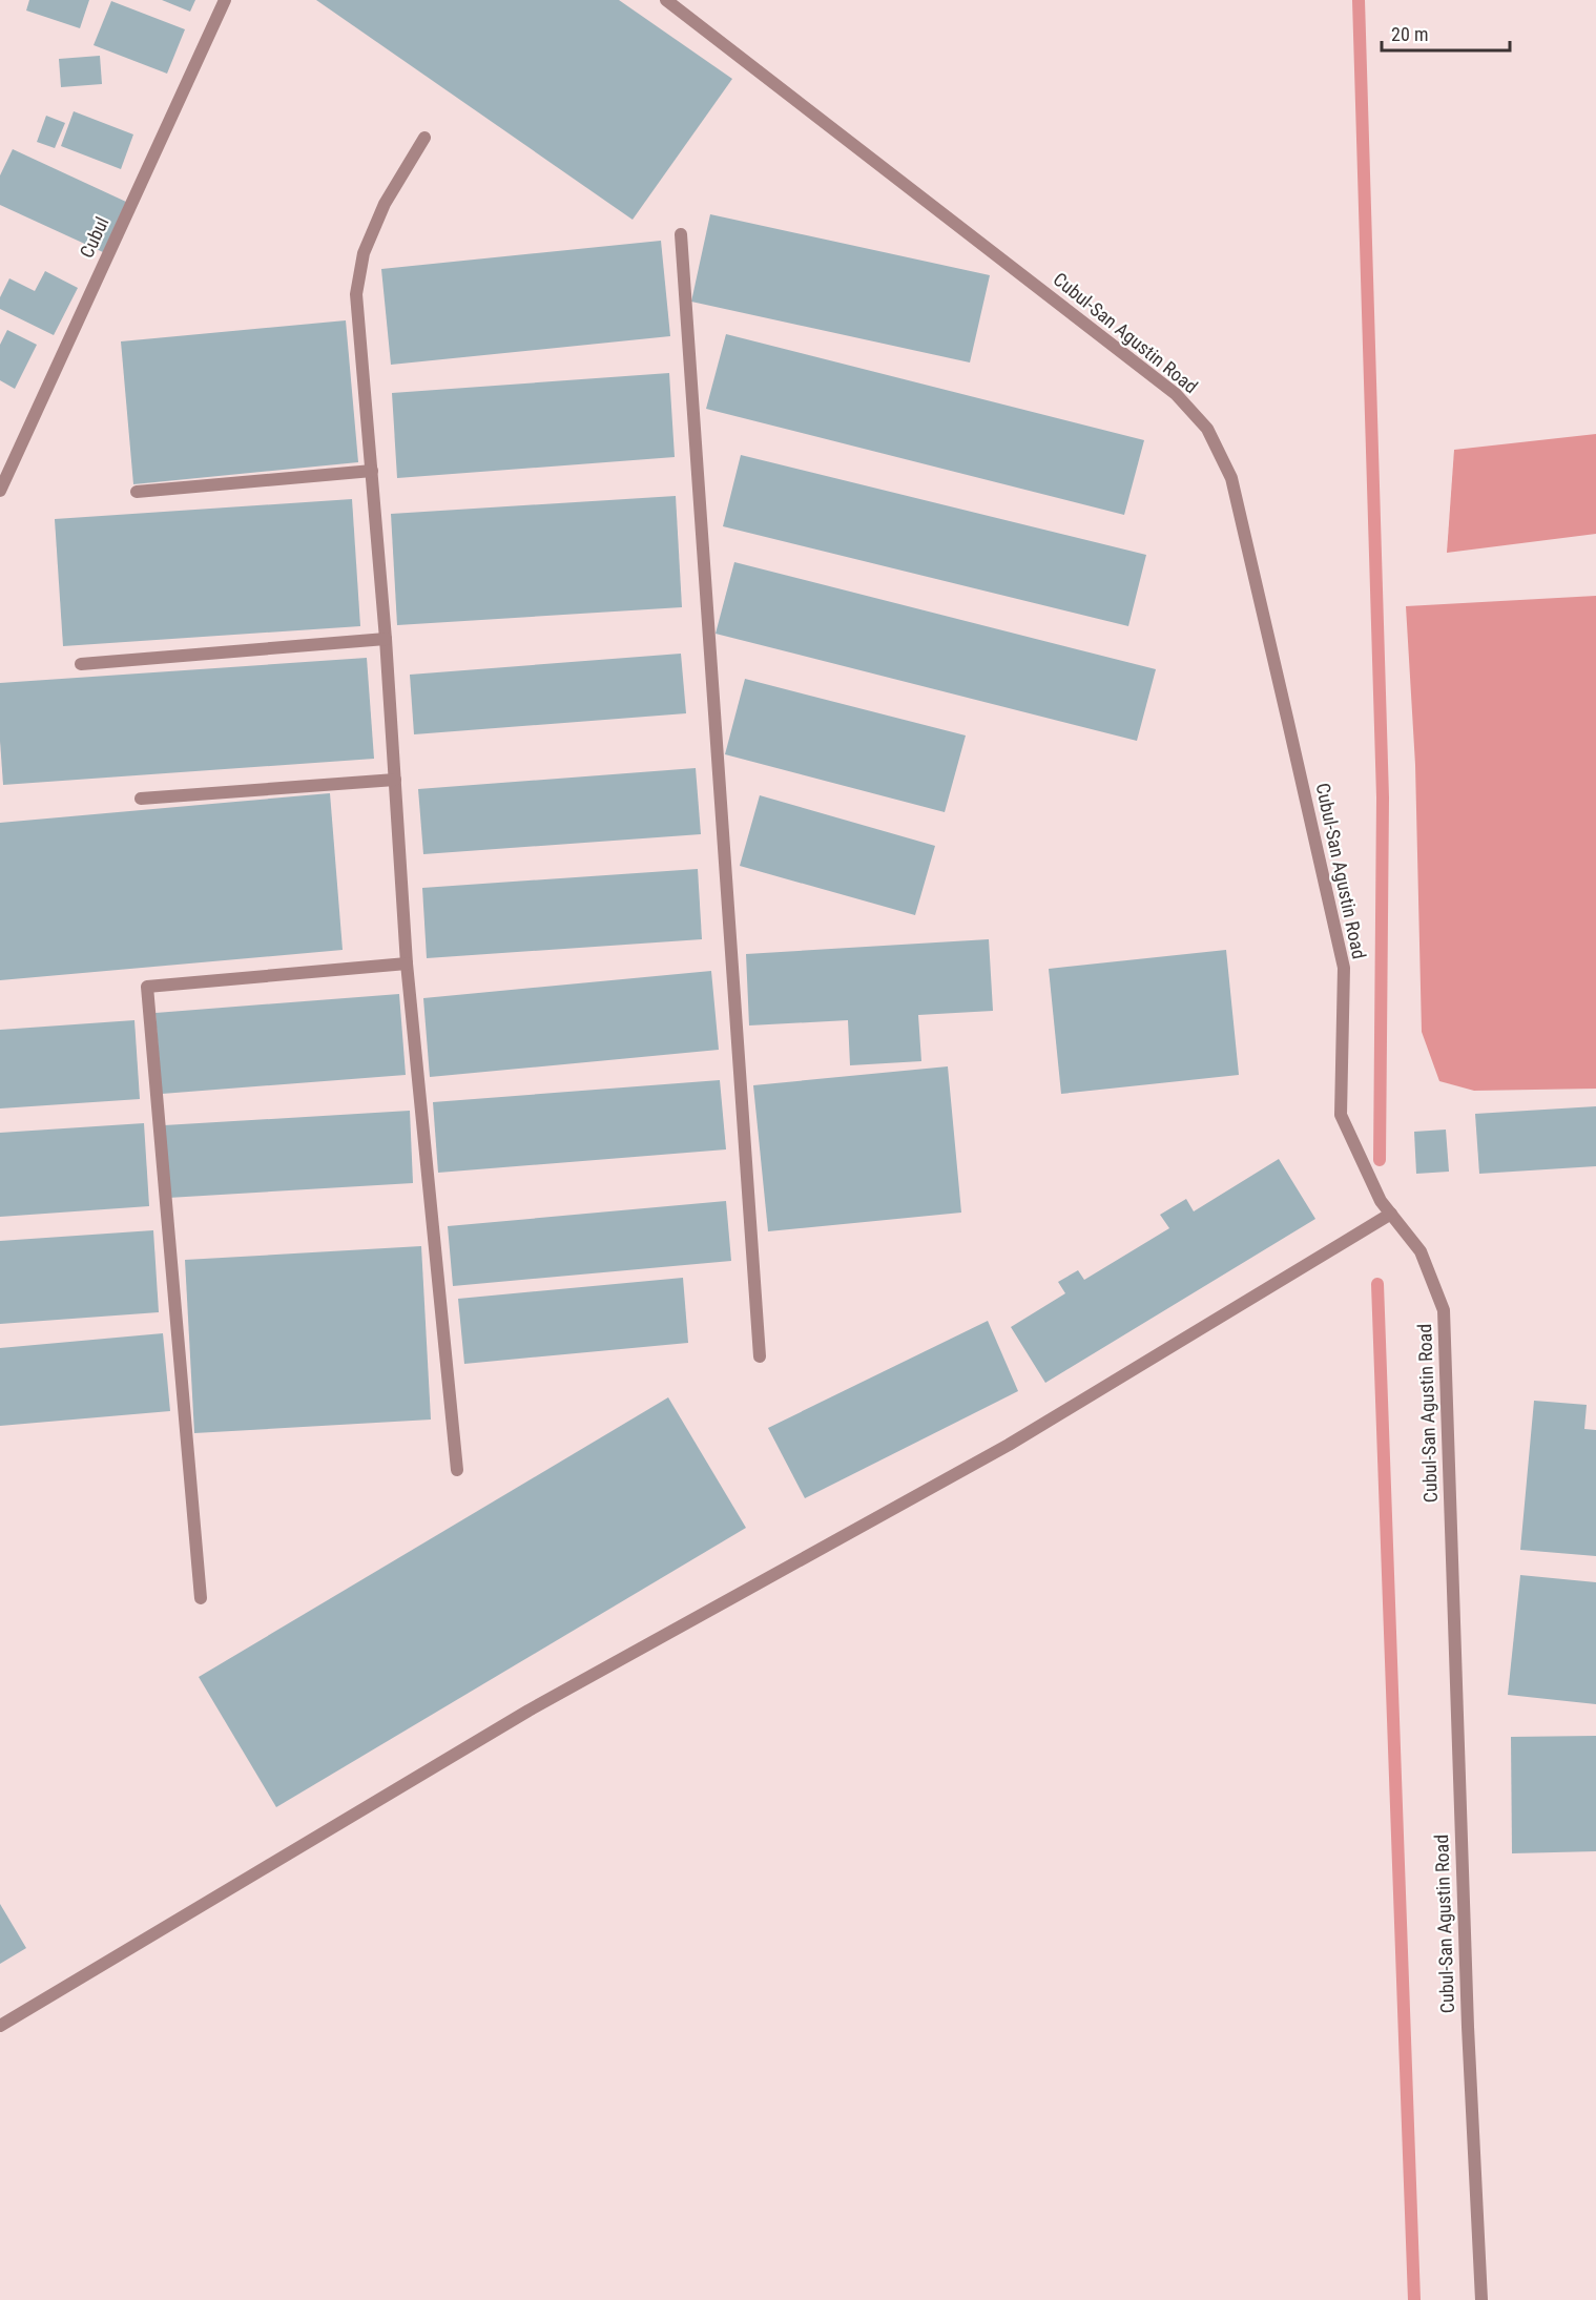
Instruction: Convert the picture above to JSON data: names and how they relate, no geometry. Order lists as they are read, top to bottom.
{
  "streets": {
    "street": ["Cubul", "Cubul-San Agustin Road"]
  },
  "scale_bar": "20 m"
}
